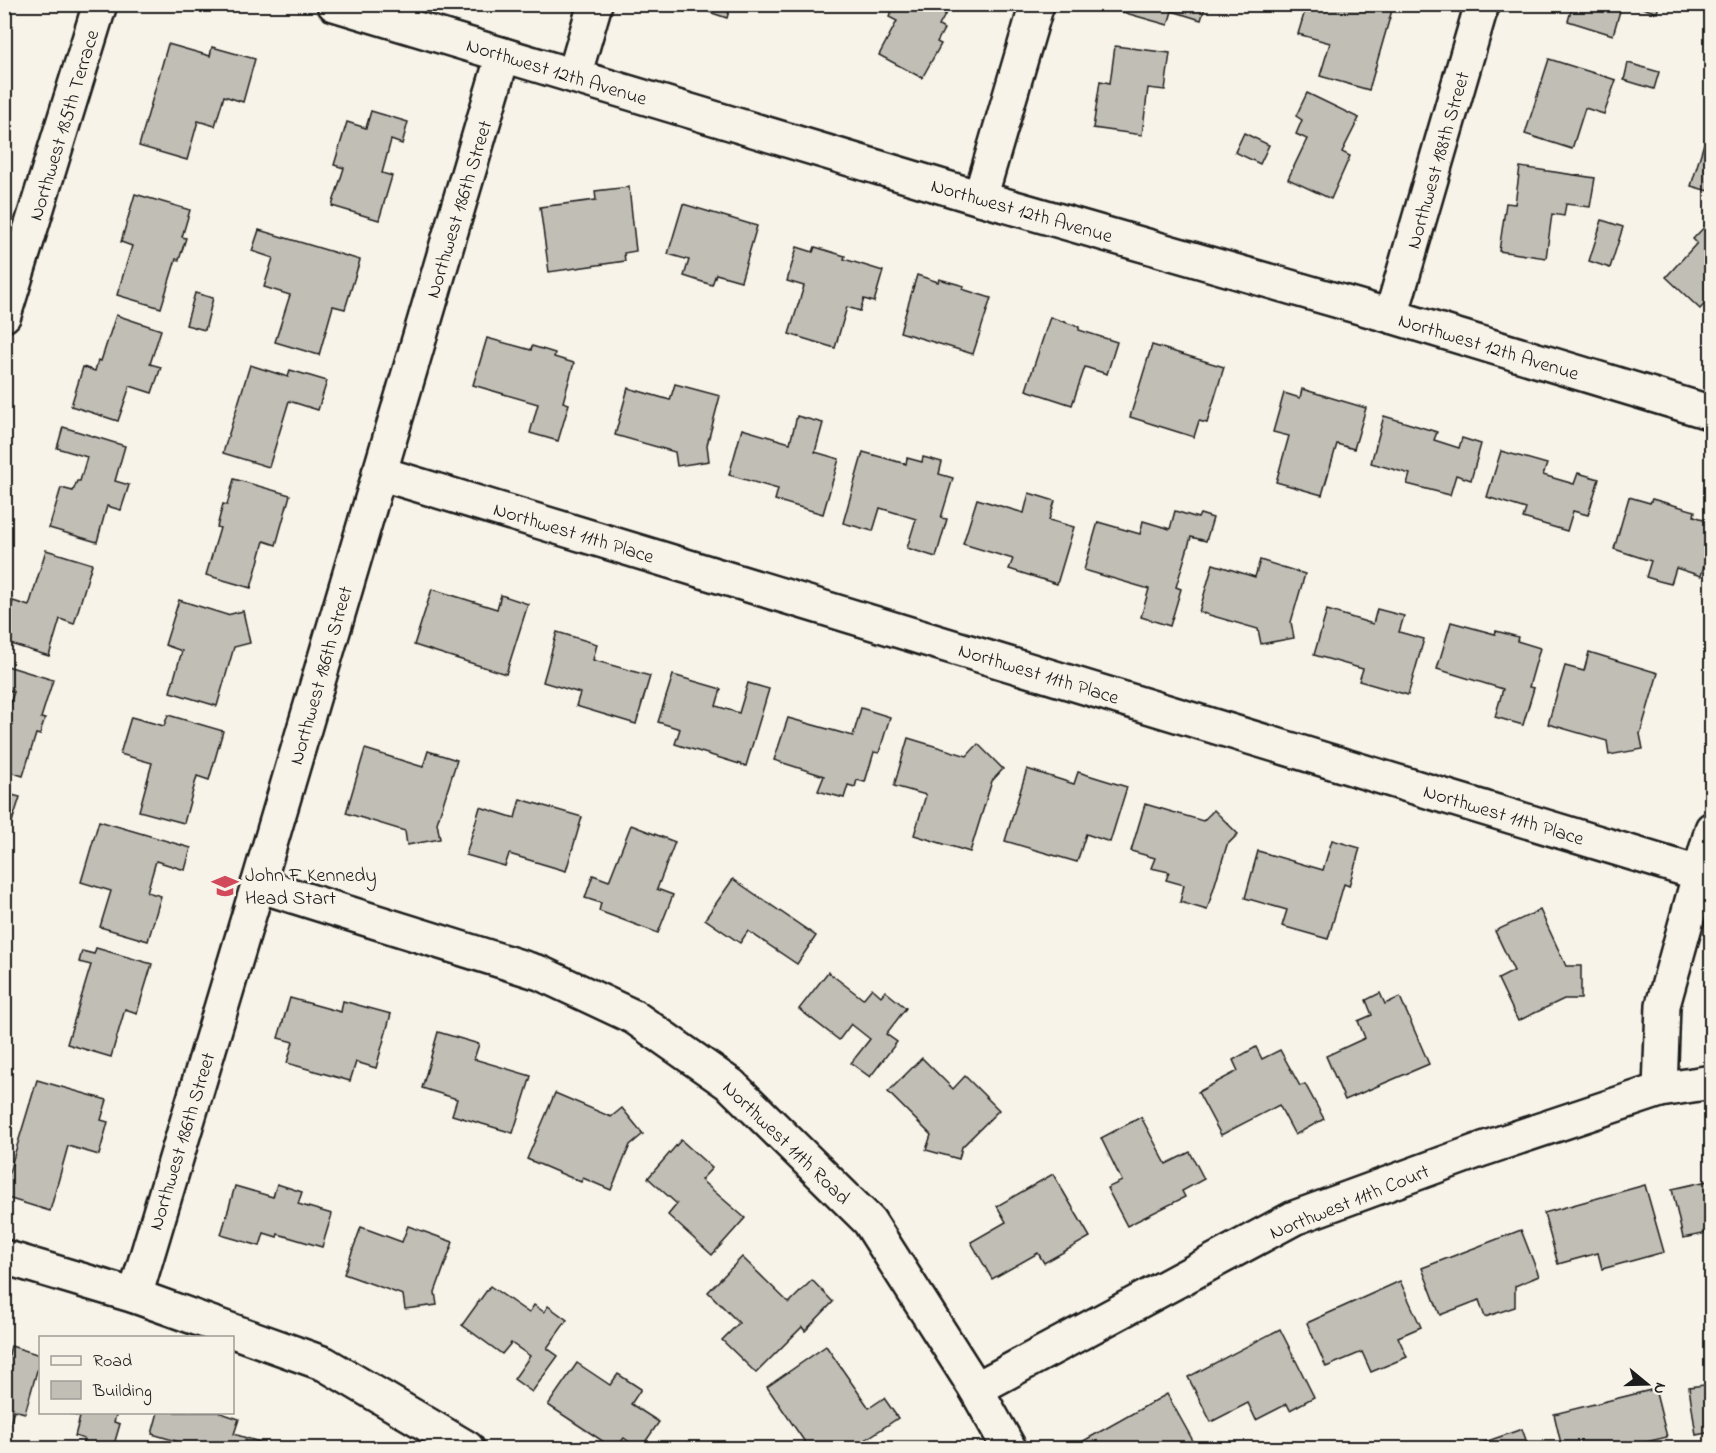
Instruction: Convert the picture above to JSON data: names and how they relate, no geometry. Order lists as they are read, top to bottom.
{
  "streets": {
    "street": [
      "Northwest 12th Avenue",
      "Northwest 185th Terrace",
      "Northwest 188th Street",
      "Northwest 186th Street",
      "Northwest 11th Place",
      "Northwest 11th Road",
      "Northwest 11th Court"
    ]
  },
  "crossings": [
    ["Northwest 12th Avenue", "Northwest 188th Street"],
    ["Northwest 12th Avenue", "Northwest 186th Street"],
    ["Northwest 186th Street", "Northwest 11th Place"],
    ["Northwest 186th Street", "Northwest 11th Road"],
    ["Northwest 11th Road", "Northwest 11th Court"]
  ],
  "places": {
    "school or university": ["John F Kennedy Head Start"]
  },
  "legend": ["Road", "Building"],
  "north": "right"
}
